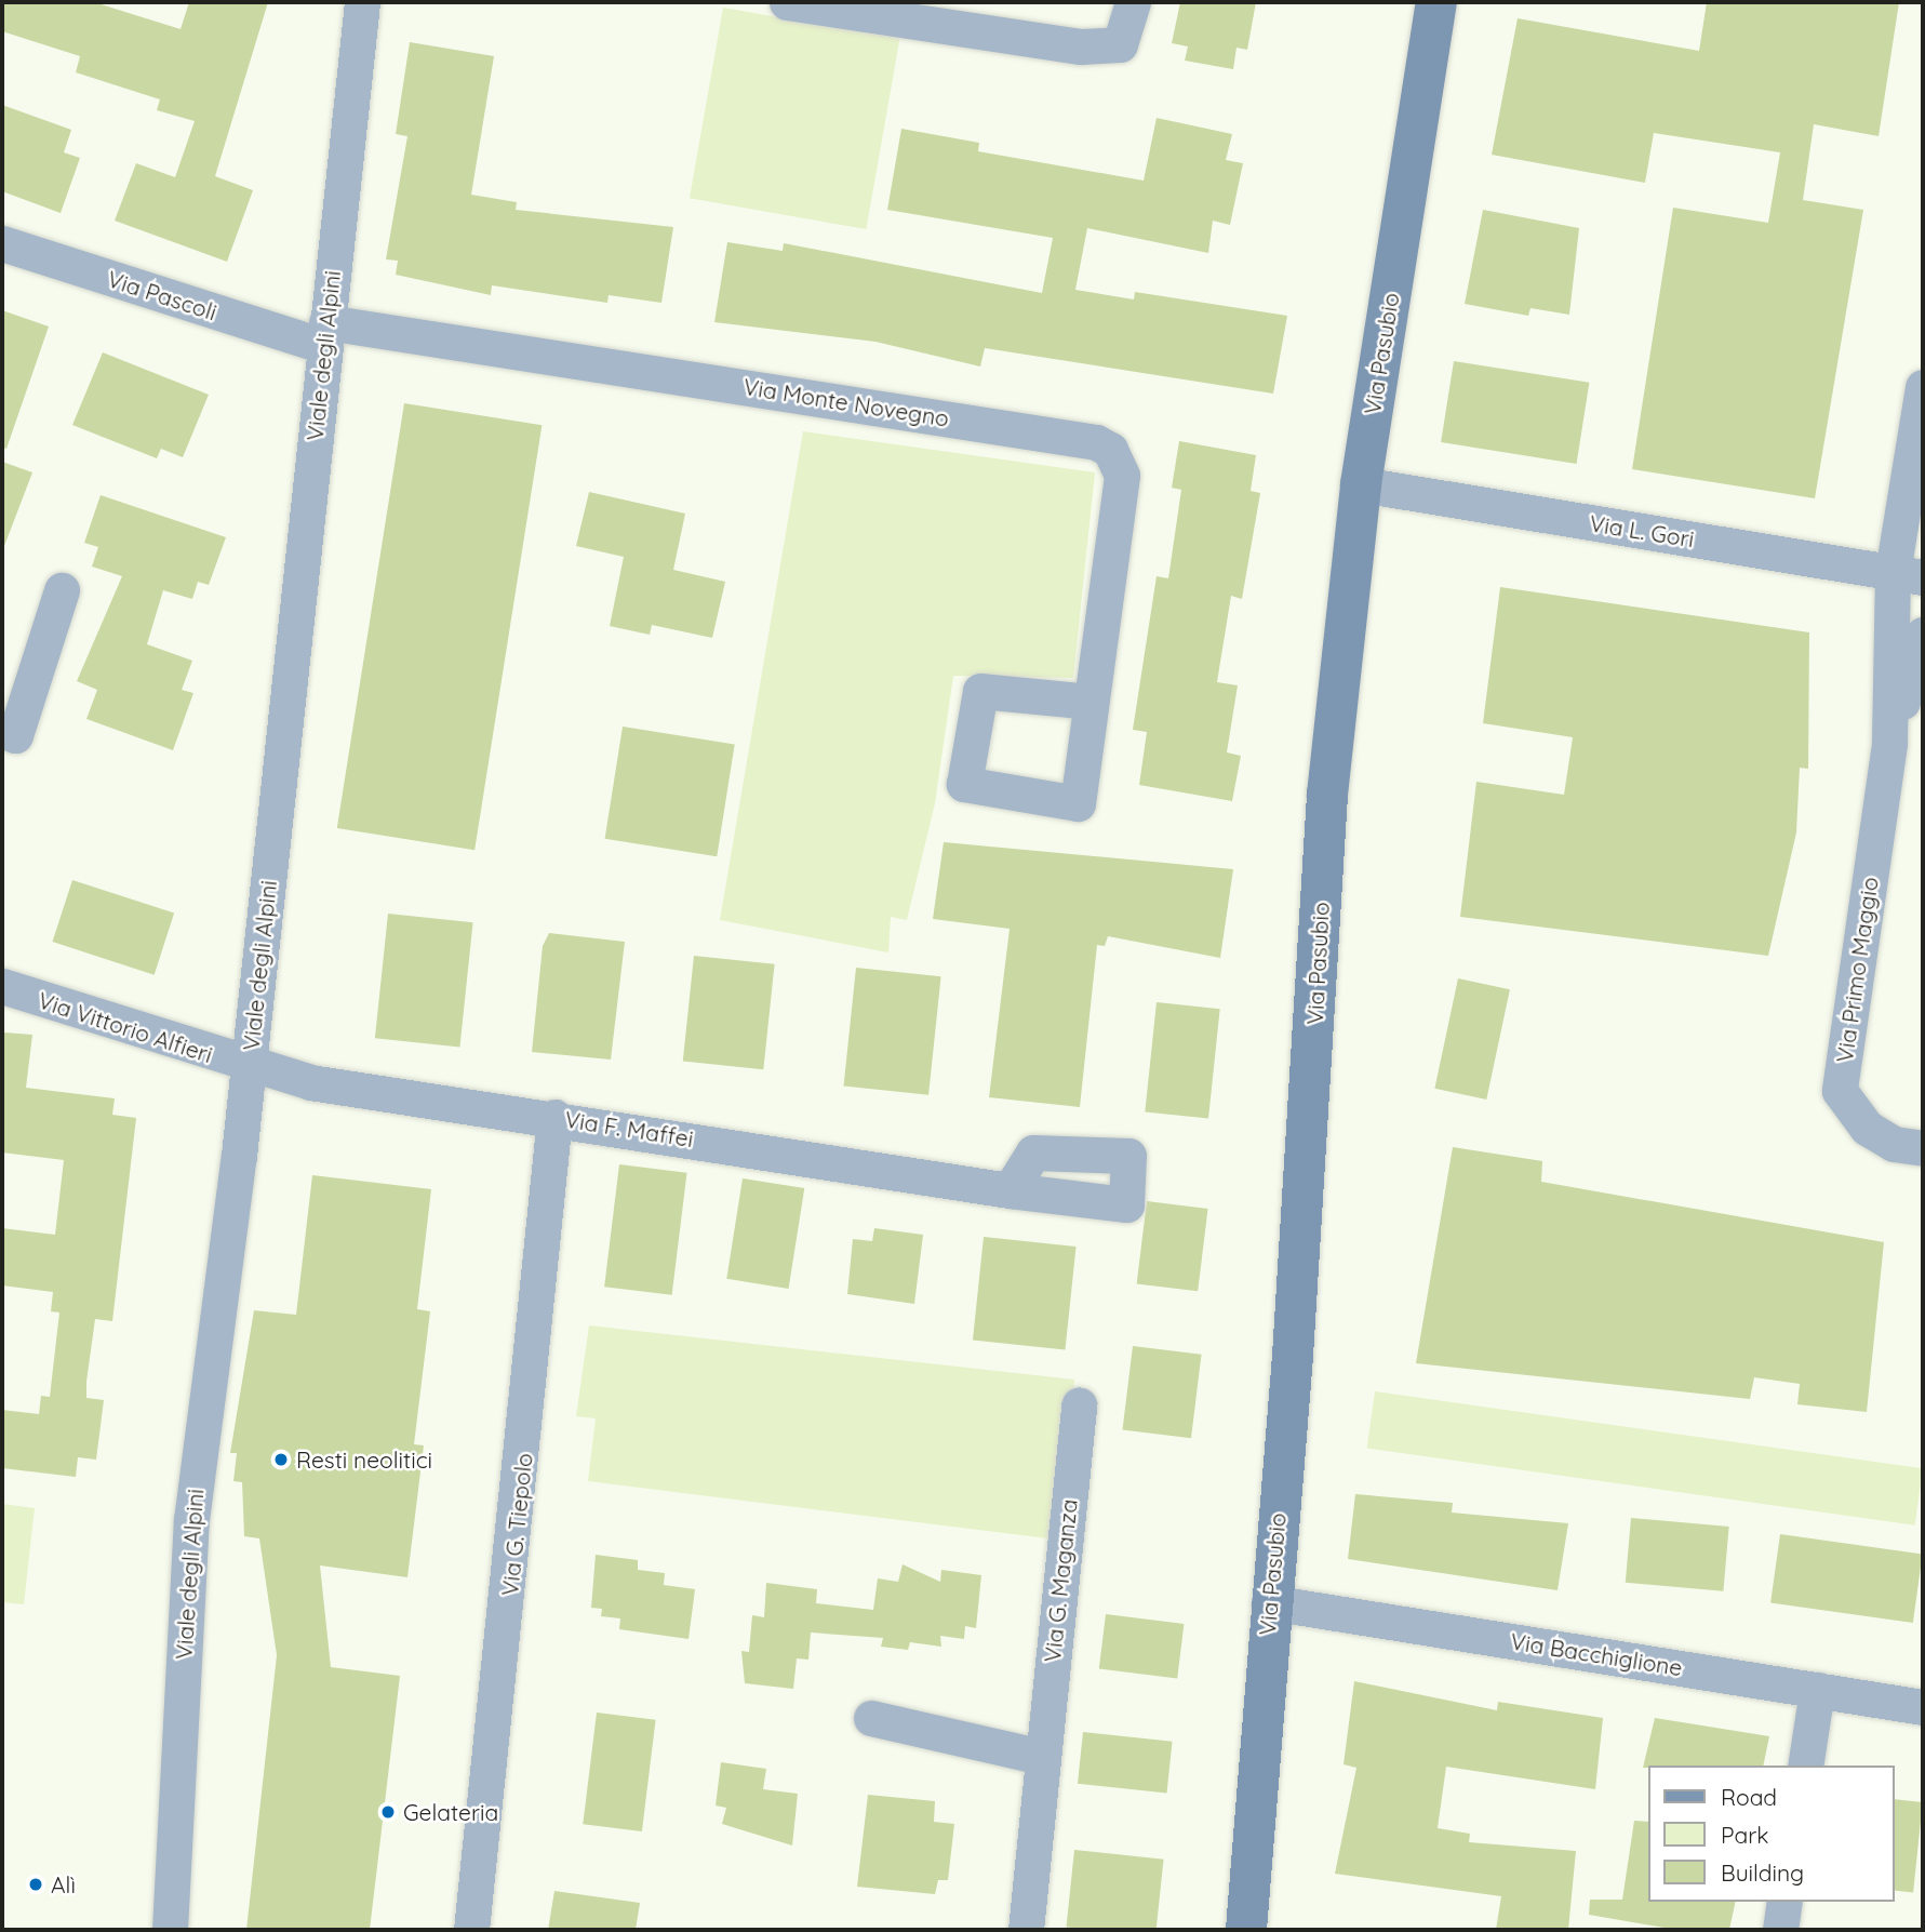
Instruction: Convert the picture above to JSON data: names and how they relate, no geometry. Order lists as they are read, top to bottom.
{
  "streets": {
    "street": [
      "Via Pascoli",
      "Via Pasubio",
      "Viale degli Alpini",
      "Via Monte Novegno",
      "Via L. Gori",
      "Via Primo Maggio",
      "Via Vittorio Alfieri",
      "Via F. Maffei",
      "Via G. Tiepolo",
      "Via G. Maganza",
      "Via Bacchiglione"
    ]
  },
  "crossings": [
    ["Via Pascoli", "Viale degli Alpini"],
    ["Via Pascoli", "Via Monte Novegno"],
    ["Via Pasubio", "Via L. Gori"],
    ["Via Pasubio", "Via Bacchiglione"],
    ["Viale degli Alpini", "Via Monte Novegno"],
    ["Viale degli Alpini", "Via Vittorio Alfieri"],
    ["Viale degli Alpini", "Via F. Maffei"],
    ["Via L. Gori", "Via Primo Maggio"],
    ["Via Vittorio Alfieri", "Via F. Maffei"],
    ["Via F. Maffei", "Via G. Tiepolo"]
  ],
  "places": ["Resti neolitici", "Gelateria", "Alì"],
  "legend": ["Road", "Park", "Building"]
}
